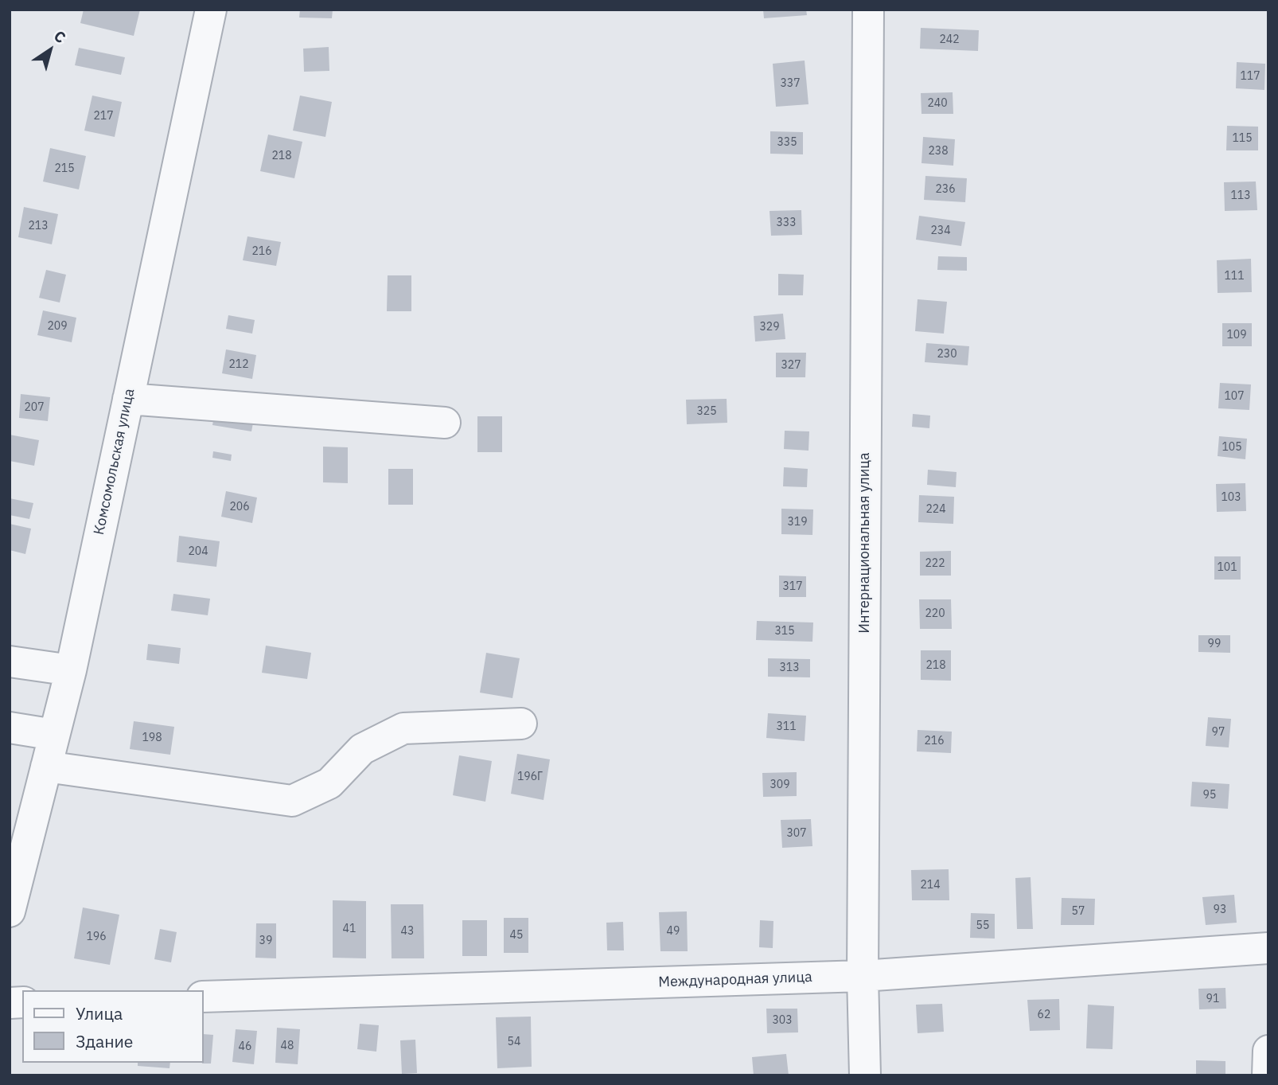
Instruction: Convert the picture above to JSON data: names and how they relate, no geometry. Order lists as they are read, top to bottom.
{
  "streets": {
    "street": ["Комсомольская улица", "Интернациональная улица", "Международная улица"]
  },
  "crossings": [
    ["Интернациональная улица", "Международная улица"]
  ],
  "house_numbers": [
    "242",
    "117",
    "337",
    "240",
    "217",
    "115",
    "335",
    "238",
    "218",
    "215",
    "236",
    "113",
    "333",
    "213",
    "234",
    "216",
    "111",
    "209",
    "329",
    "109",
    "230",
    "212",
    "327",
    "107",
    "207",
    "325",
    "105",
    "103",
    "206",
    "224",
    "319",
    "204",
    "222",
    "101",
    "317",
    "220",
    "315",
    "99",
    "218",
    "313",
    "311",
    "97",
    "198",
    "216",
    "196Г",
    "309",
    "95",
    "307",
    "214",
    "93",
    "57",
    "55",
    "41",
    "43",
    "49",
    "45",
    "196",
    "39",
    "91",
    "62",
    "303",
    "54",
    "48",
    "46"
  ],
  "legend": ["Улица", "Здание"],
  "north": "top right"
}
